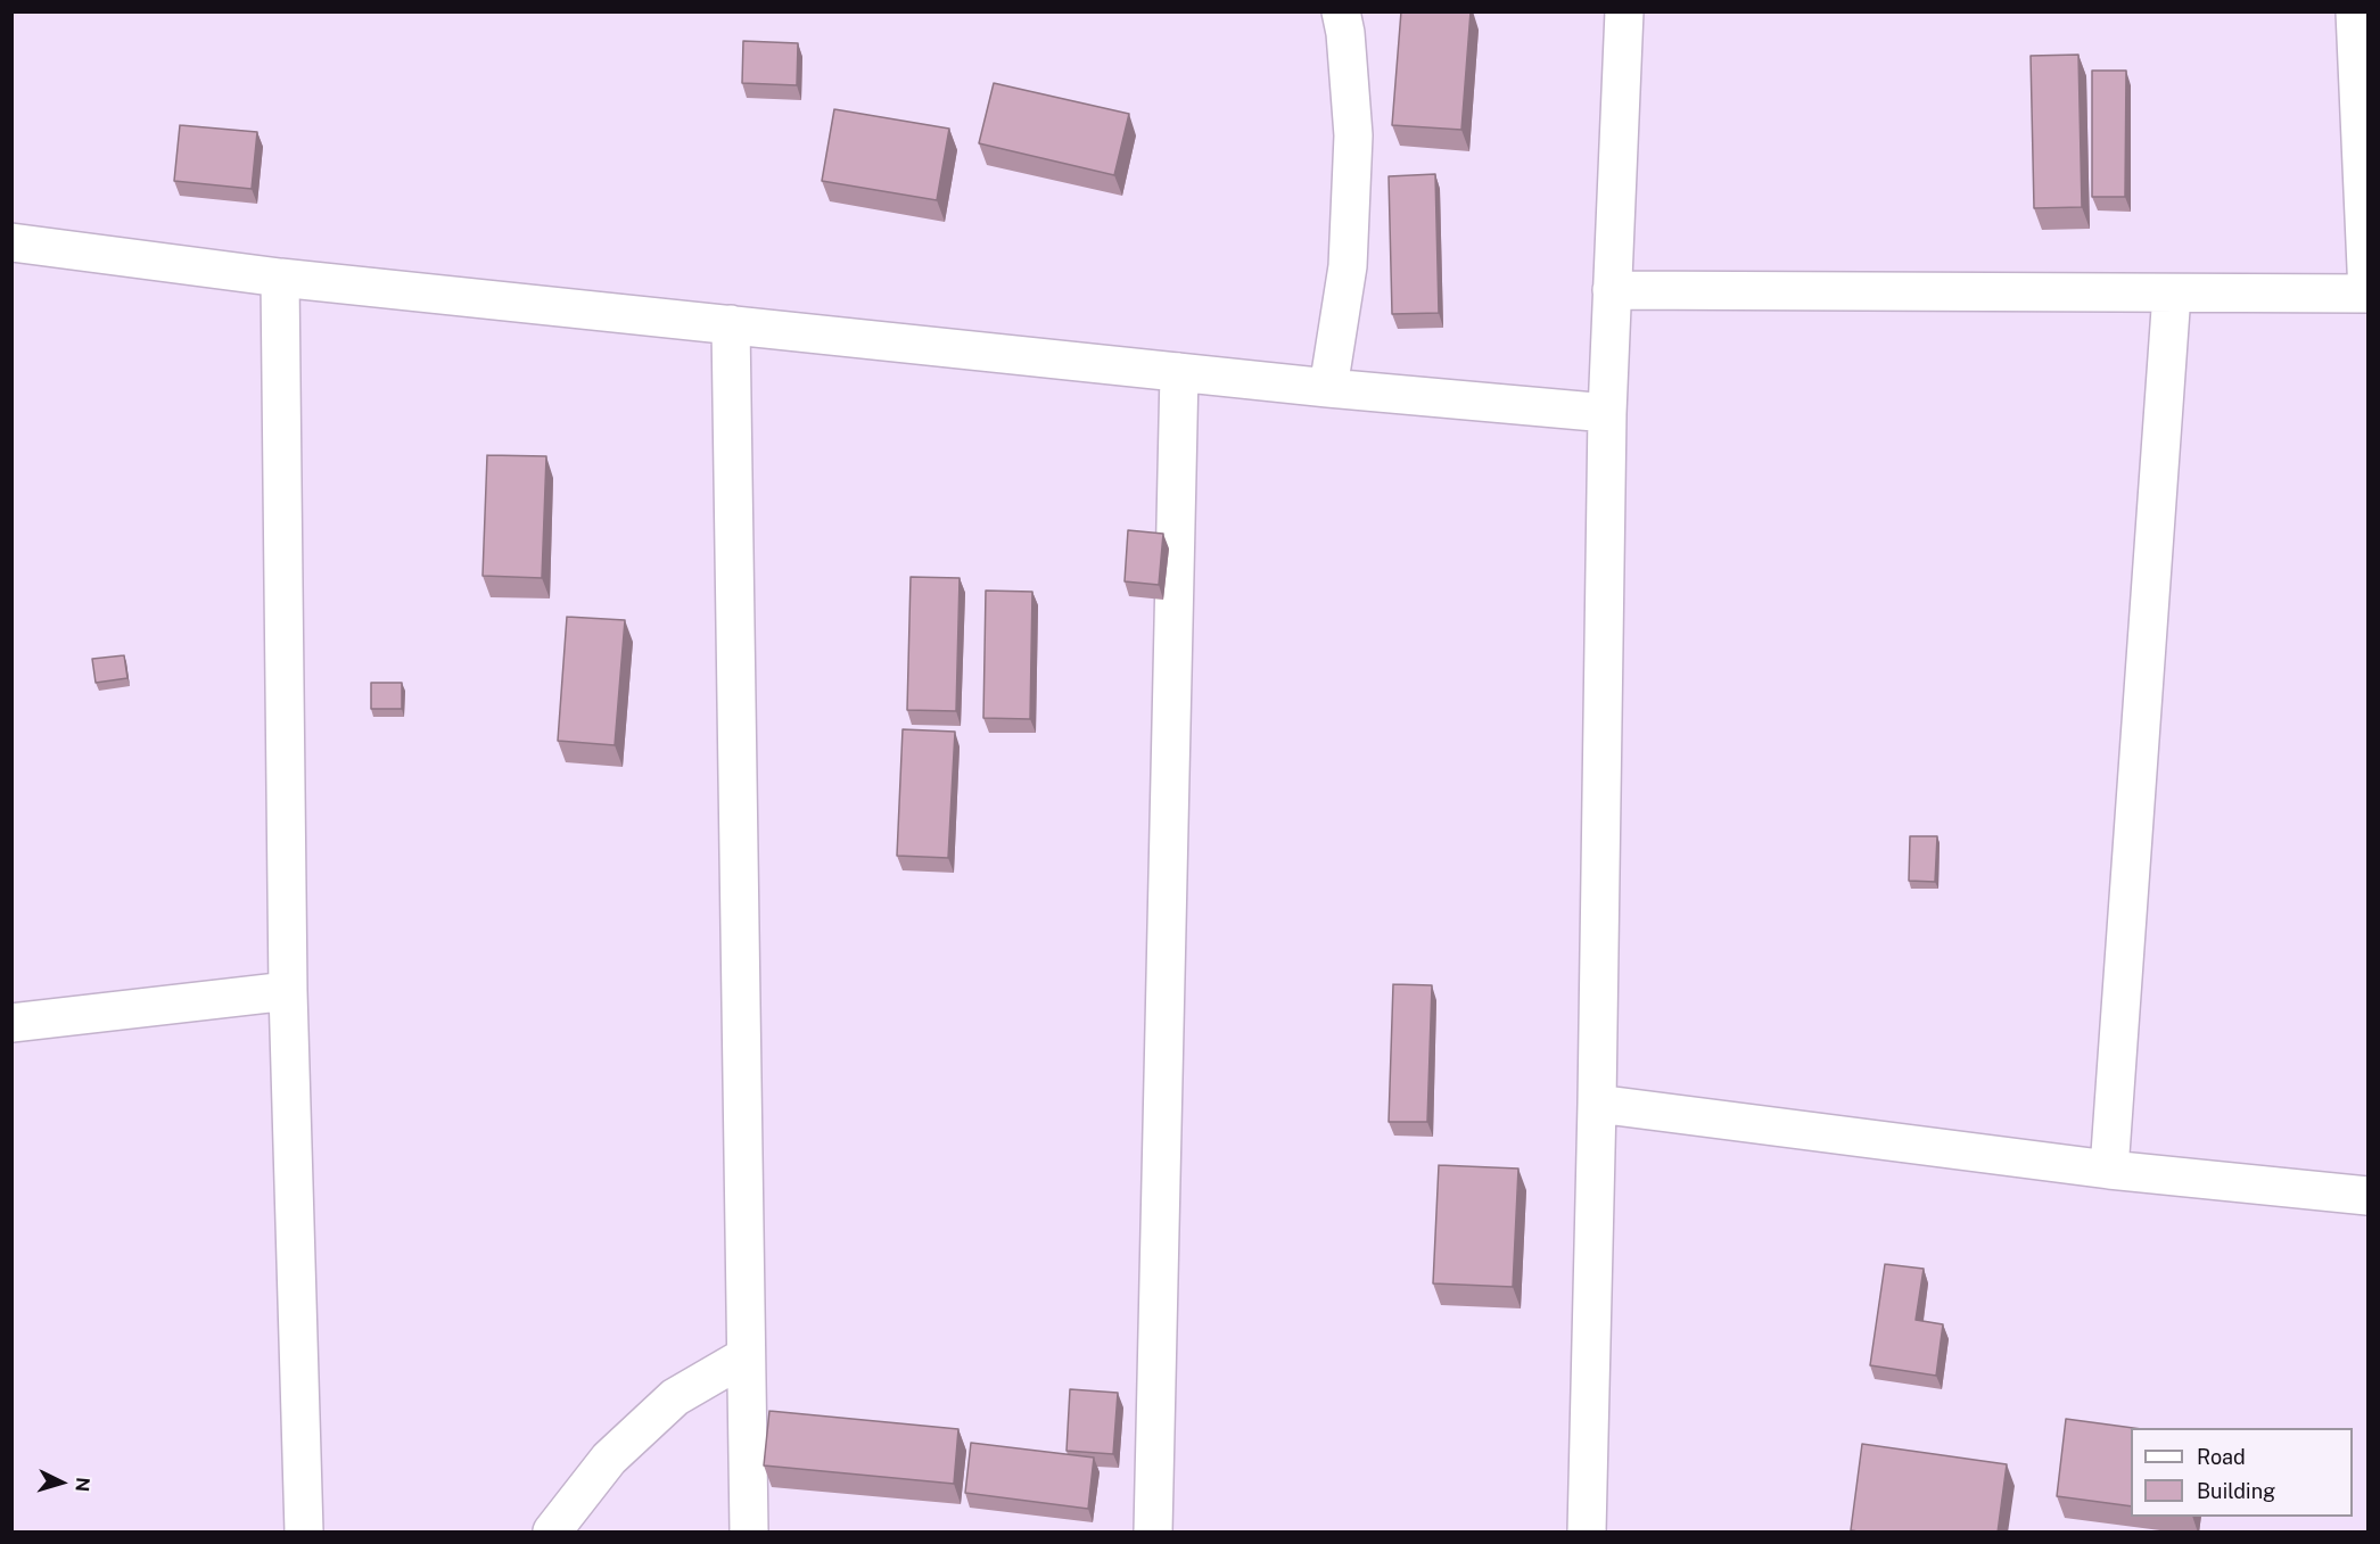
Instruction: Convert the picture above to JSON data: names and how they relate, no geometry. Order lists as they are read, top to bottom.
{
  "legend": ["Road", "Building"],
  "north": "right"
}
